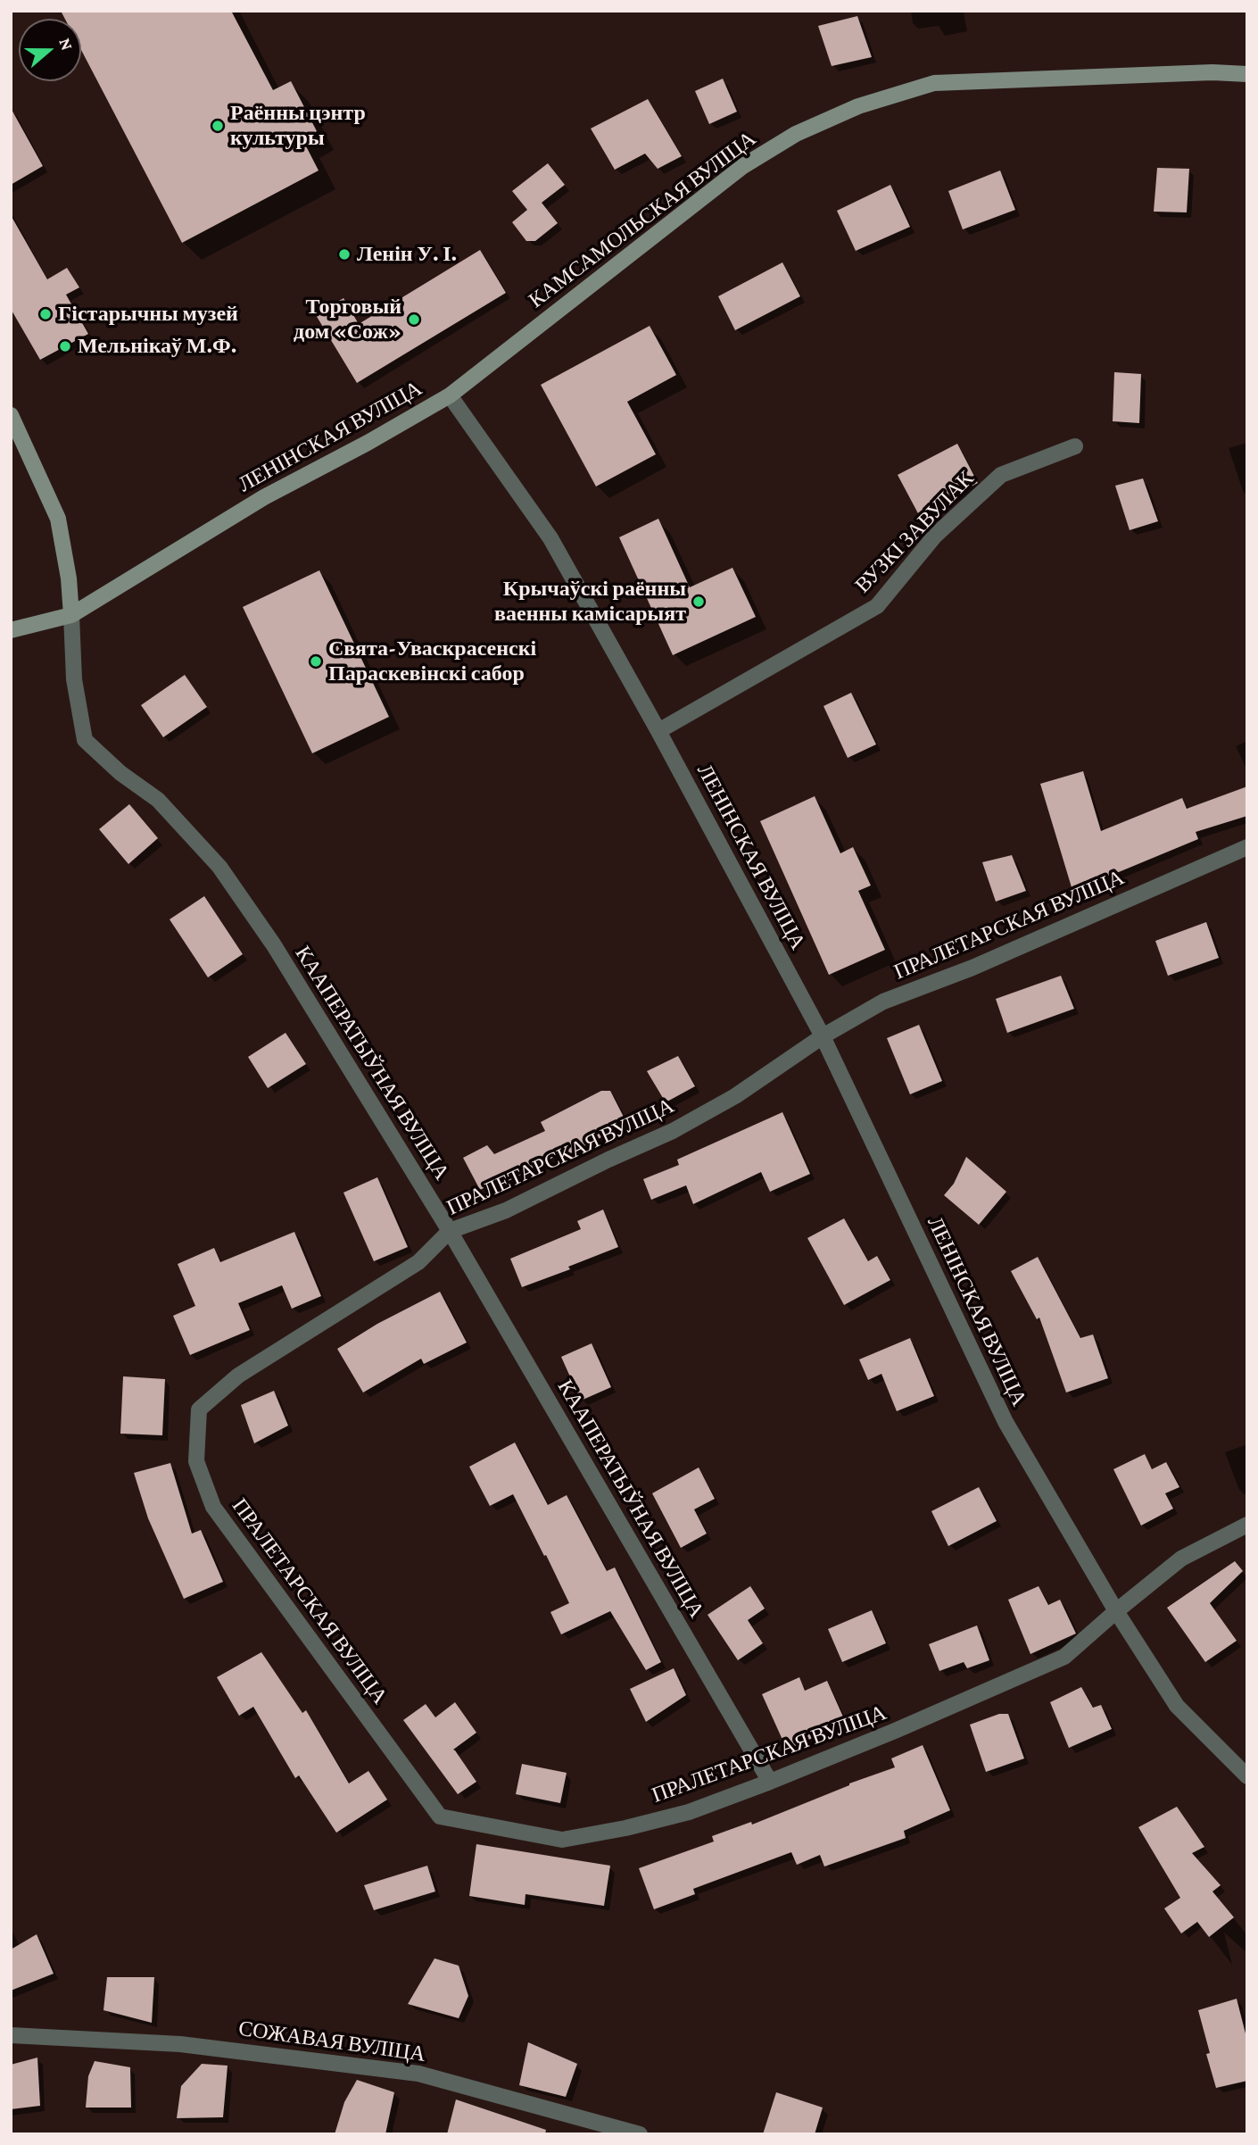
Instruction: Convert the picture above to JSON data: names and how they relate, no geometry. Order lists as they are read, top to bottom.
{
  "streets": {
    "main road": ["КАМСАМОЛЬСКАЯ ВУЛІЦА", "ЛЕНІНСКАЯ ВУЛІЦА"],
    "street": [
      "ВУЗКІ ЗАВУЛАК",
      "ПРАЛЕТАРСКАЯ ВУЛІЦА",
      "КААПЕРАТЫЎНАЯ ВУЛІЦА",
      "СОЖАВАЯ ВУЛІЦА"
    ]
  },
  "crossings": [
    ["КАМСАМОЛЬСКАЯ ВУЛІЦА", "ЛЕНІНСКАЯ ВУЛІЦА"],
    ["ЛЕНІНСКАЯ ВУЛІЦА", "ВУЗКІ ЗАВУЛАК"],
    ["ЛЕНІНСКАЯ ВУЛІЦА", "ПРАЛЕТАРСКАЯ ВУЛІЦА"],
    ["ЛЕНІНСКАЯ ВУЛІЦА", "КААПЕРАТЫЎНАЯ ВУЛІЦА"],
    ["ПРАЛЕТАРСКАЯ ВУЛІЦА", "КААПЕРАТЫЎНАЯ ВУЛІЦА"]
  ],
  "places": [
    "Раённы цэнтр культуры",
    "Ленін У. І.",
    "Гістарычны музей",
    "Торговый дом «Сож»",
    "Мельнікаў М.Ф.",
    "Крычаўскі раённы ваенны камісарыят",
    "Свята-Уваскрасенскі Параскевінскі сабор"
  ],
  "north": "right"
}
